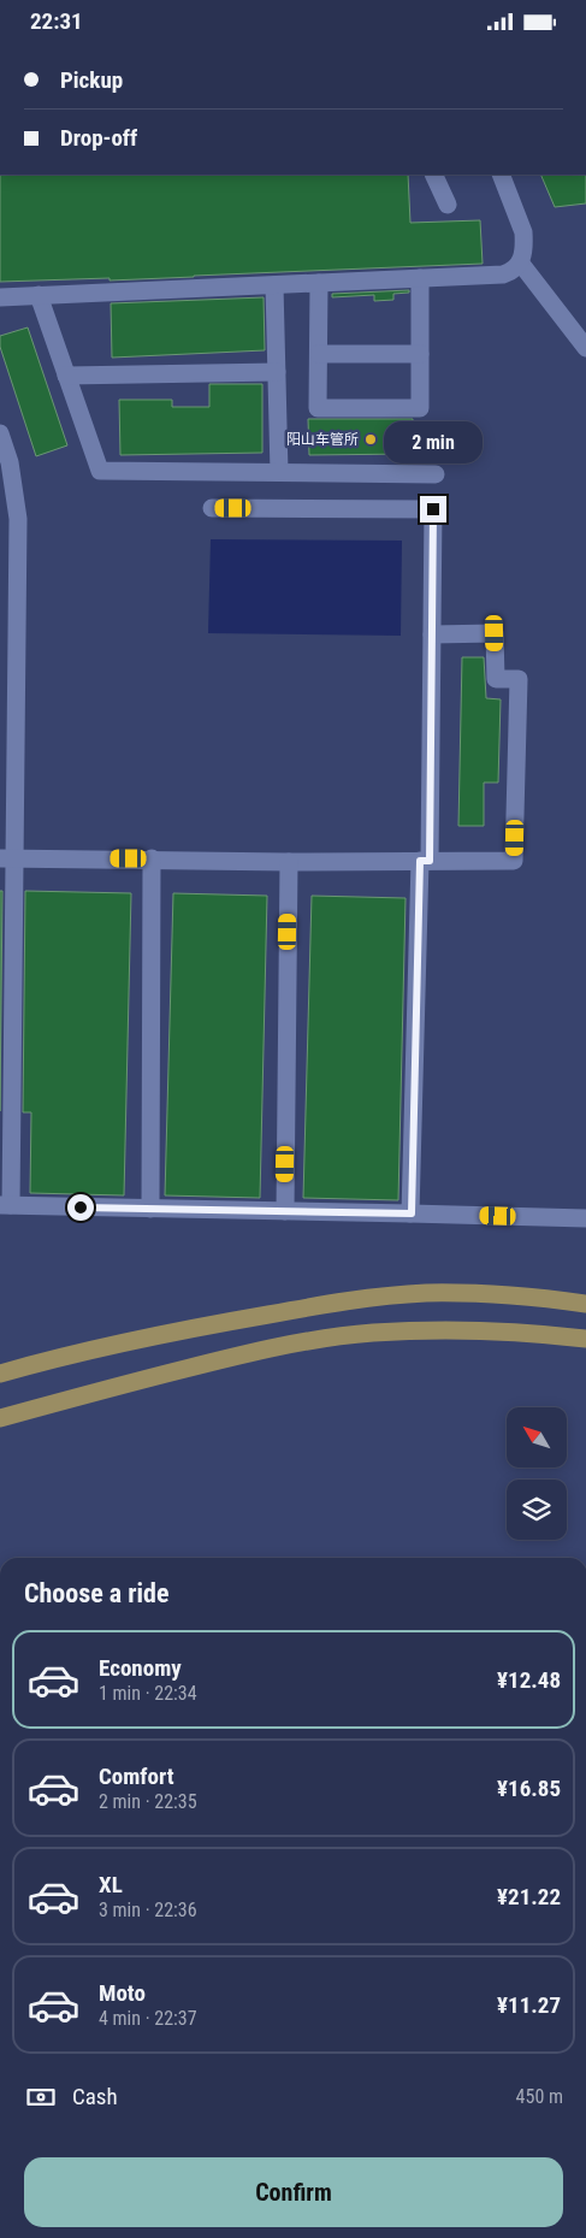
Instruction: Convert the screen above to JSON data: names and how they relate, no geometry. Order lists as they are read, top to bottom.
{
  "places": ["阳山车管所"],
  "north": "top left",
  "page": {
    "status": "22:31",
    "banner": ["Pickup", "Drop-off"],
    "bubble": "2 min",
    "heading": "Choose a ride",
    "list": [
      {
        "name": "Economy",
        "note": "1 min · 22:34",
        "value": "¥12.48"
      },
      {
        "name": "Comfort",
        "note": "2 min · 22:35",
        "value": "¥16.85"
      },
      {
        "name": "XL",
        "note": "3 min · 22:36",
        "value": "¥21.22"
      },
      {
        "name": "Moto",
        "note": "4 min · 22:37",
        "value": "¥11.27"
      }
    ],
    "pay": ["Cash", "450 m"],
    "buttons": "Confirm"
  }
}
